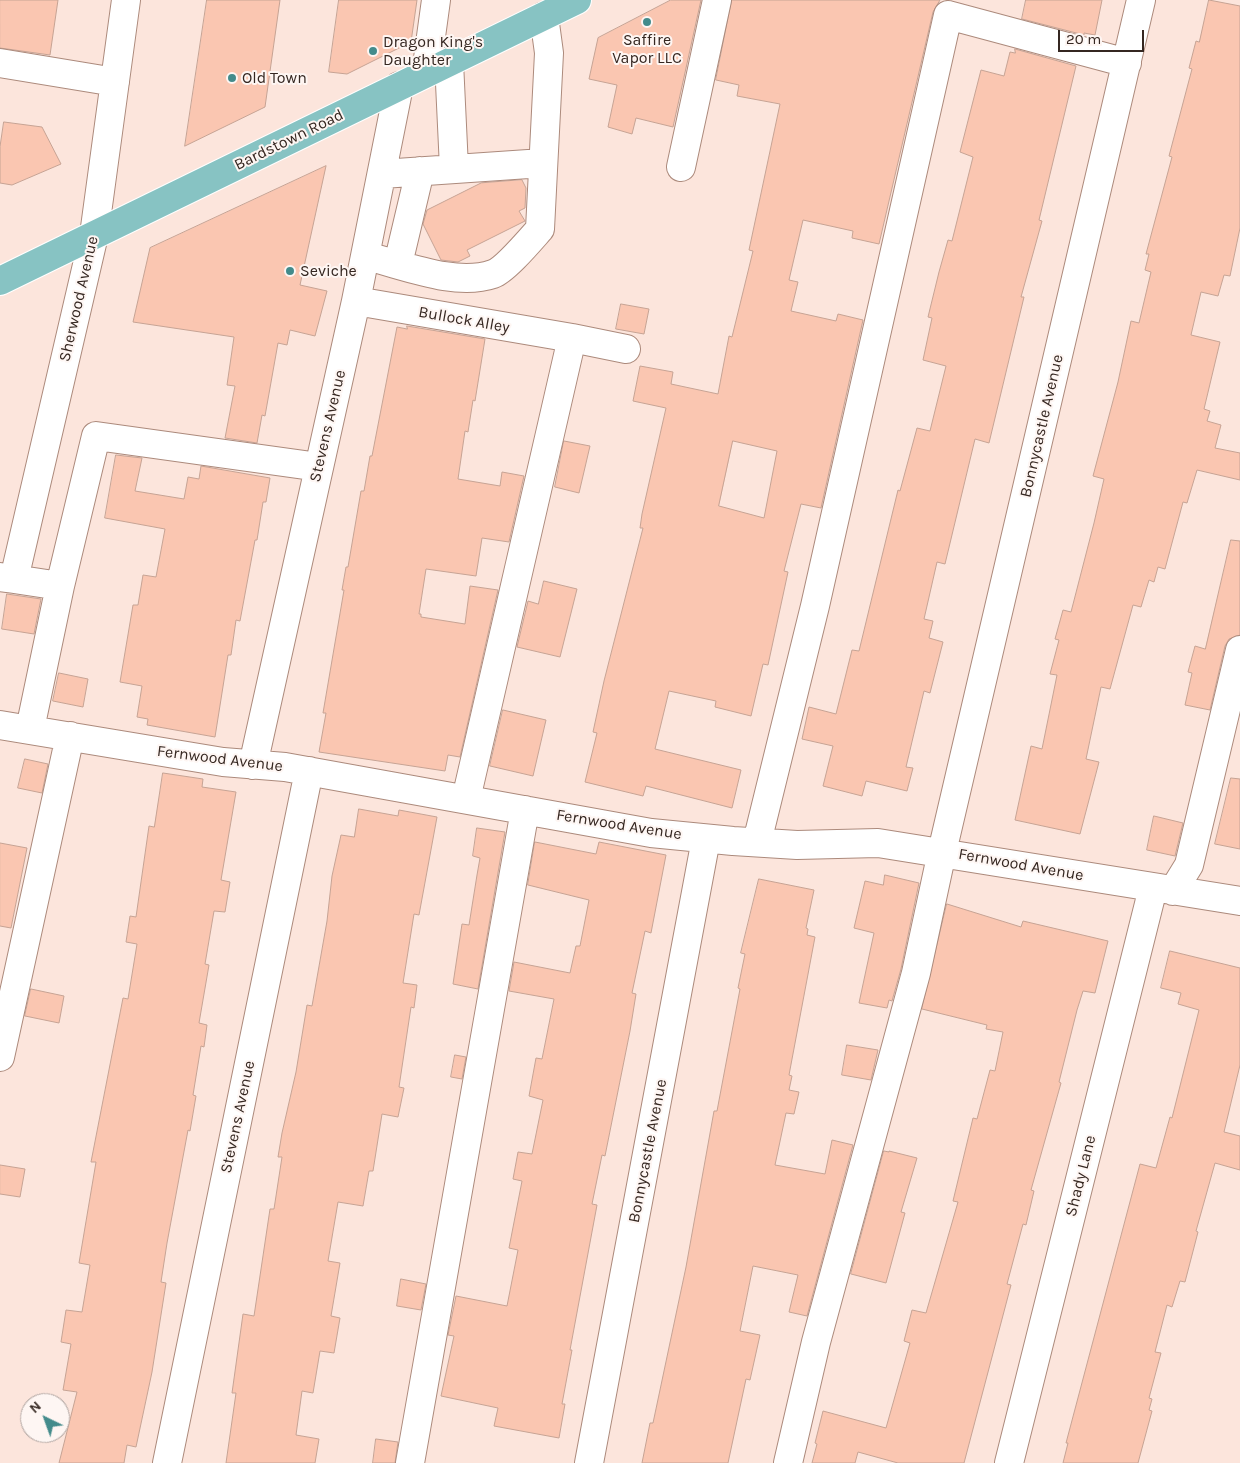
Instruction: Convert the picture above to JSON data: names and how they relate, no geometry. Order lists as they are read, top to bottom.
{
  "streets": {
    "main road": ["Bardstown Road"],
    "street": [
      "Sherwood Avenue",
      "Bullock Alley",
      "Stevens Avenue",
      "Bonnycastle Avenue",
      "Fernwood Avenue",
      "Shady Lane"
    ]
  },
  "crossings": [
    ["Bardstown Road", "Sherwood Avenue"],
    ["Bardstown Road", "Stevens Avenue"],
    ["Bullock Alley", "Stevens Avenue"],
    ["Stevens Avenue", "Fernwood Avenue"],
    ["Bonnycastle Avenue", "Fernwood Avenue"],
    ["Fernwood Avenue", "Shady Lane"]
  ],
  "places": [
    "Saffire Vapor LLC",
    "Dragon King's Daughter",
    "Old Town",
    "Seviche"
  ],
  "scale_bar": "20 m",
  "north": "top left"
}
